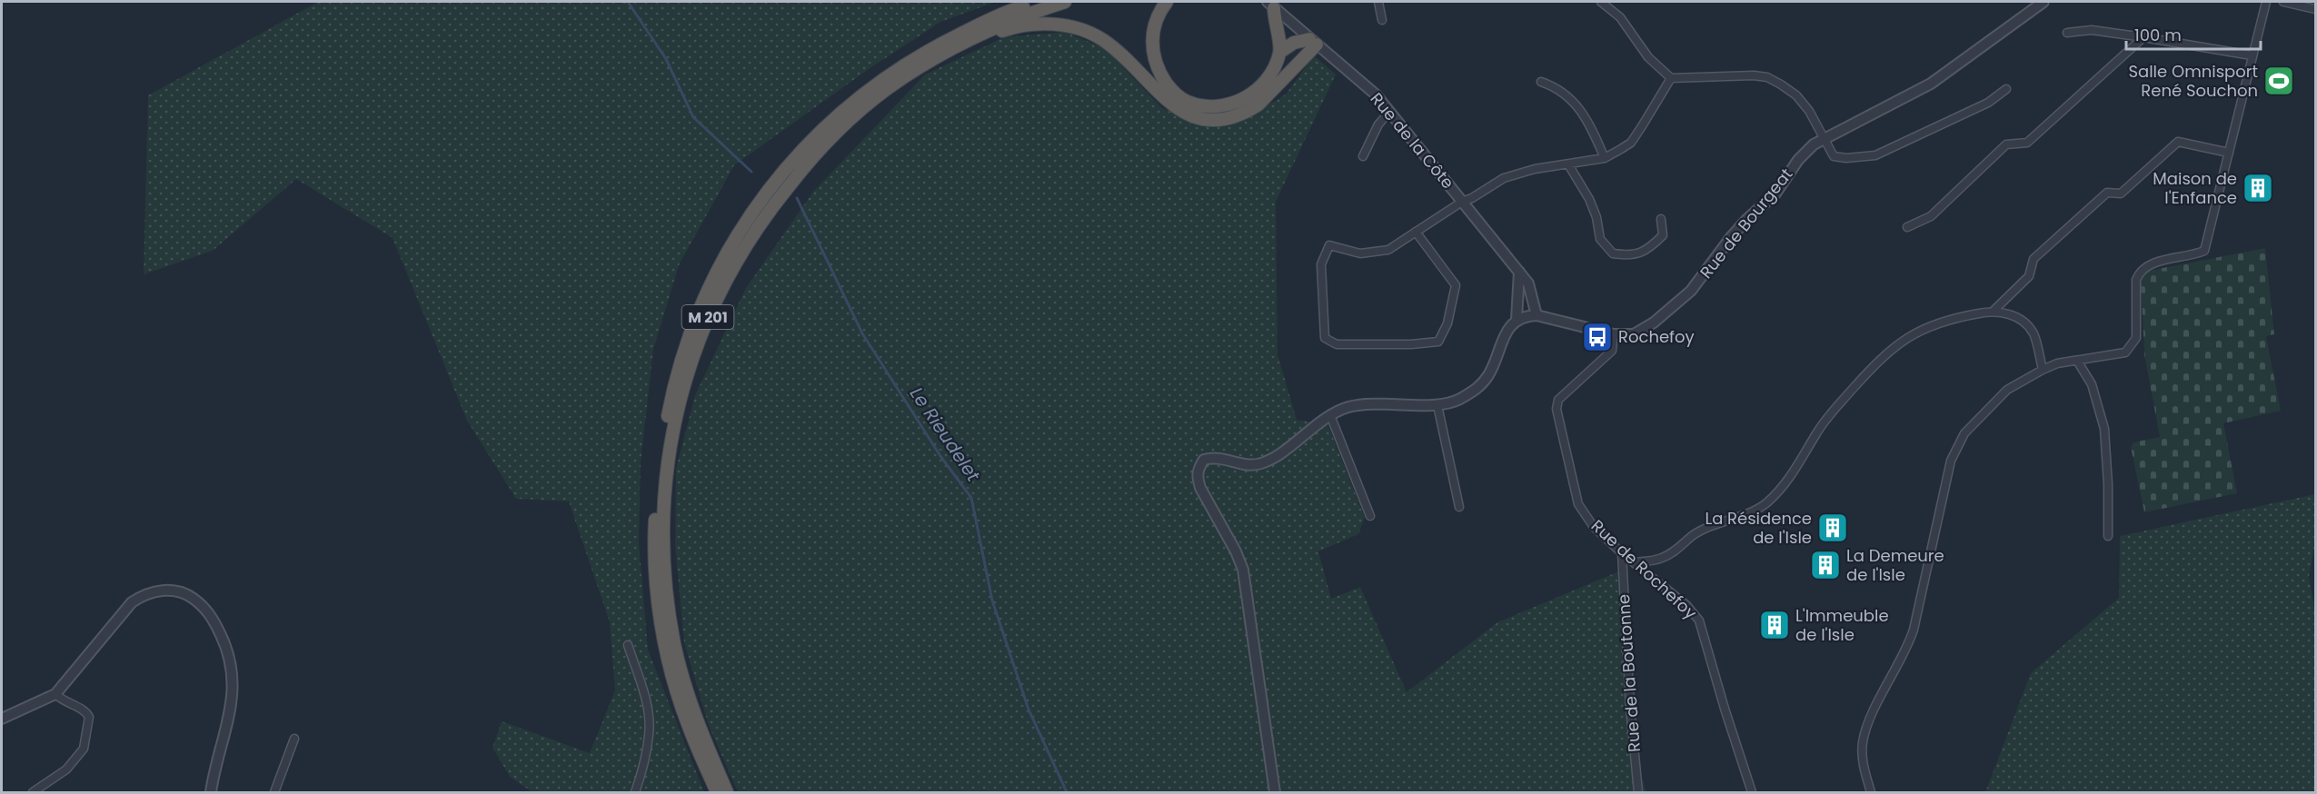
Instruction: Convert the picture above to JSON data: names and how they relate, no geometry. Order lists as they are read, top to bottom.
{
  "streets": {
    "highway": ["M 201"],
    "street": [
      "Rue de la Côte",
      "Rue de Bourgeat",
      "Rue de Rochefoy",
      "Rue de la Boutonne"
    ]
  },
  "crossings": [
    ["Rue de la Côte", "Rue de Bourgeat"],
    ["Rue de Bourgeat", "Rue de Rochefoy"],
    ["Rue de Rochefoy", "Rue de la Boutonne"]
  ],
  "water": ["Le Rieudelet"],
  "places": {
    "sports": ["Salle Omnisport René Souchon"],
    "building": [
      "Maison de l'Enfance",
      "La Résidence de l'Isle",
      "La Demeure de l'Isle",
      "L'Immeuble de l'Isle"
    ],
    "bus stop": ["Rochefoy"]
  },
  "scale_bar": "100 m"
}
